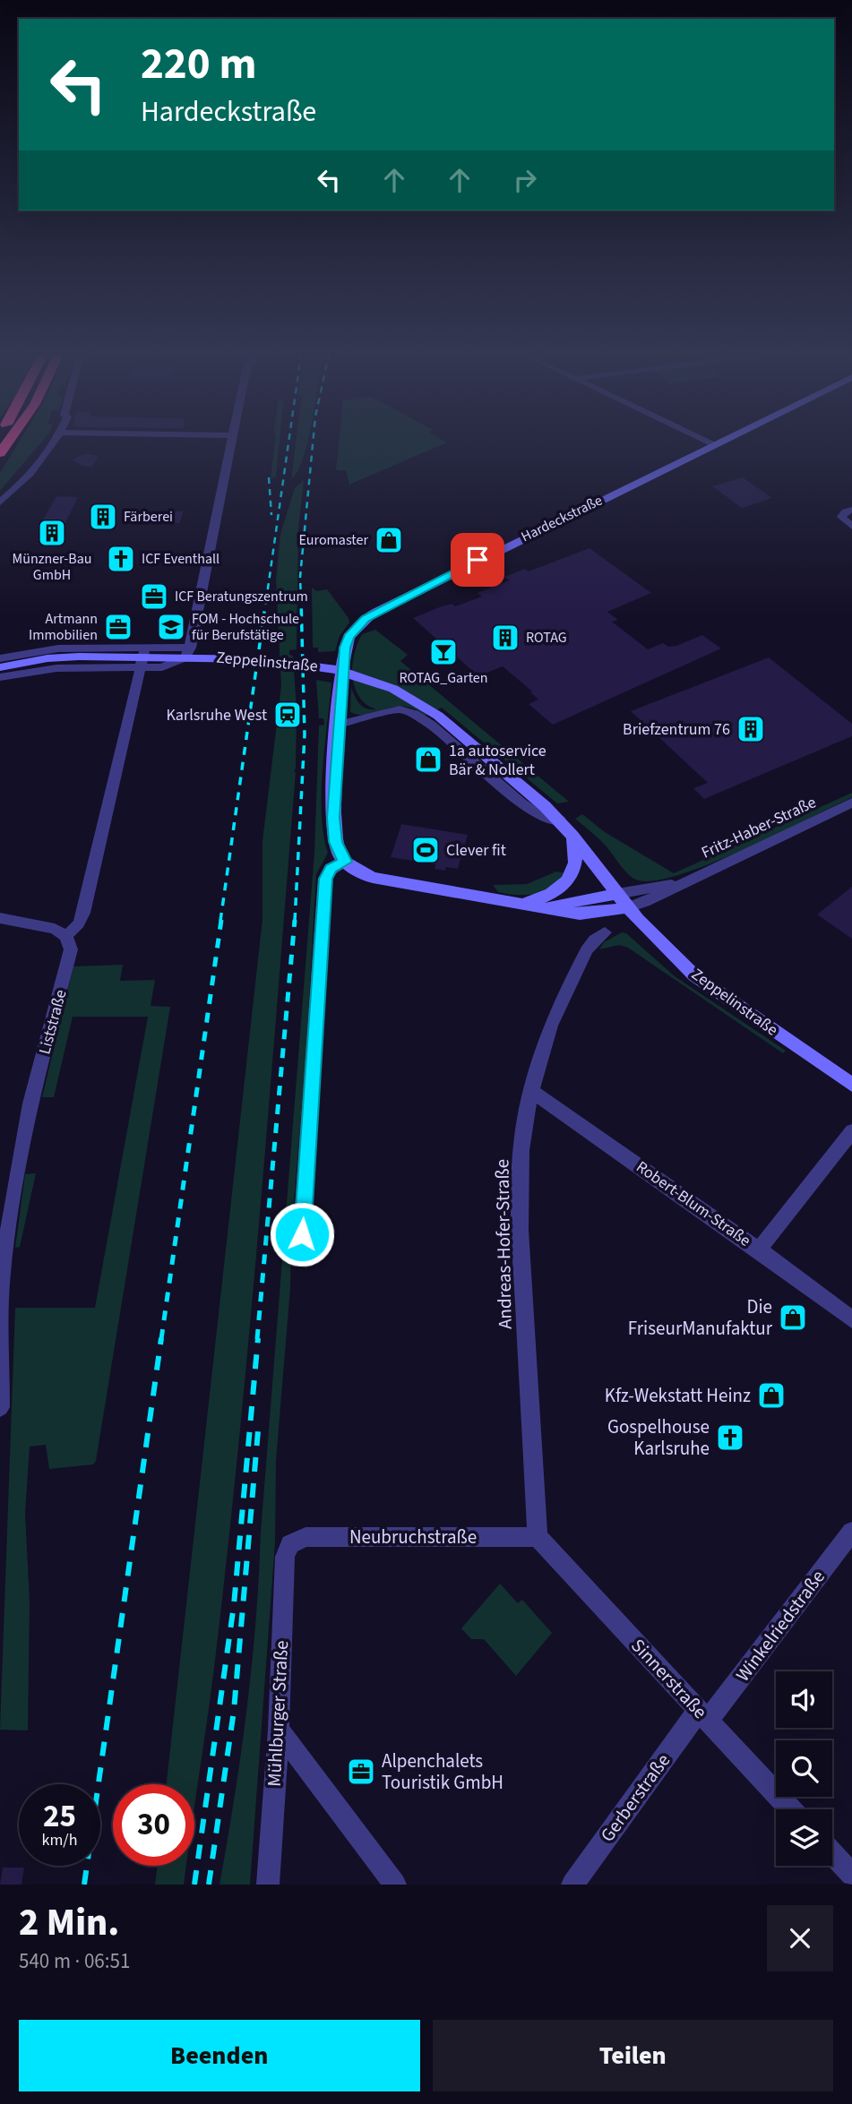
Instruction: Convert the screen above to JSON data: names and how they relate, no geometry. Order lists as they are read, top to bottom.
{
  "streets": {
    "street": [
      "Hardeckstraße",
      "Zeppelinstraße",
      "Fritz-Haber-Straße",
      "Liststraße",
      "Robert-Blum-Straße",
      "Andreas-Hofer-Straße",
      "Neubruchstraße",
      "Winkelriedstraße",
      "Sinnerstraße",
      "Mühlburger Straße",
      "Gerberstraße"
    ]
  },
  "crossings": [
    ["Zeppelinstraße", "Fritz-Haber-Straße"],
    ["Robert-Blum-Straße", "Andreas-Hofer-Straße"],
    ["Andreas-Hofer-Straße", "Neubruchstraße"],
    ["Andreas-Hofer-Straße", "Sinnerstraße"],
    ["Neubruchstraße", "Sinnerstraße"],
    ["Neubruchstraße", "Mühlburger Straße"],
    ["Winkelriedstraße", "Sinnerstraße"],
    ["Winkelriedstraße", "Gerberstraße"],
    ["Sinnerstraße", "Gerberstraße"]
  ],
  "places": {
    "building": [
      "Färberei",
      "Münzner-Bau GmbH",
      "ROTAG",
      "Briefzentrum 76"
    ],
    "shop": [
      "Euromaster",
      "1a autoservice Bär & Nollert",
      "Die FriseurManufaktur",
      "Kfz-Wekstatt Heinz"
    ],
    "church": ["ICF Eventhall", "Gospelhouse Karlsruhe"],
    "office": ["ICF Beratungszentrum", "Artmann Immobilien", "Alpenchalets Touristik GmbH"],
    "school or university": ["FOM - Hochschule für Berufstätige"],
    "bar": ["ROTAG_Garten"],
    "station": ["Karlsruhe West"],
    "sports": ["Clever fit"]
  },
  "page": {
    "turn": ["220 m", "Hardeckstraße"],
    "speed": "25 km/h",
    "limit": "30",
    "heading": ["2 Min.", "540 m · 06:51"],
    "buttons": ["Beenden", "Teilen"]
  }
}
